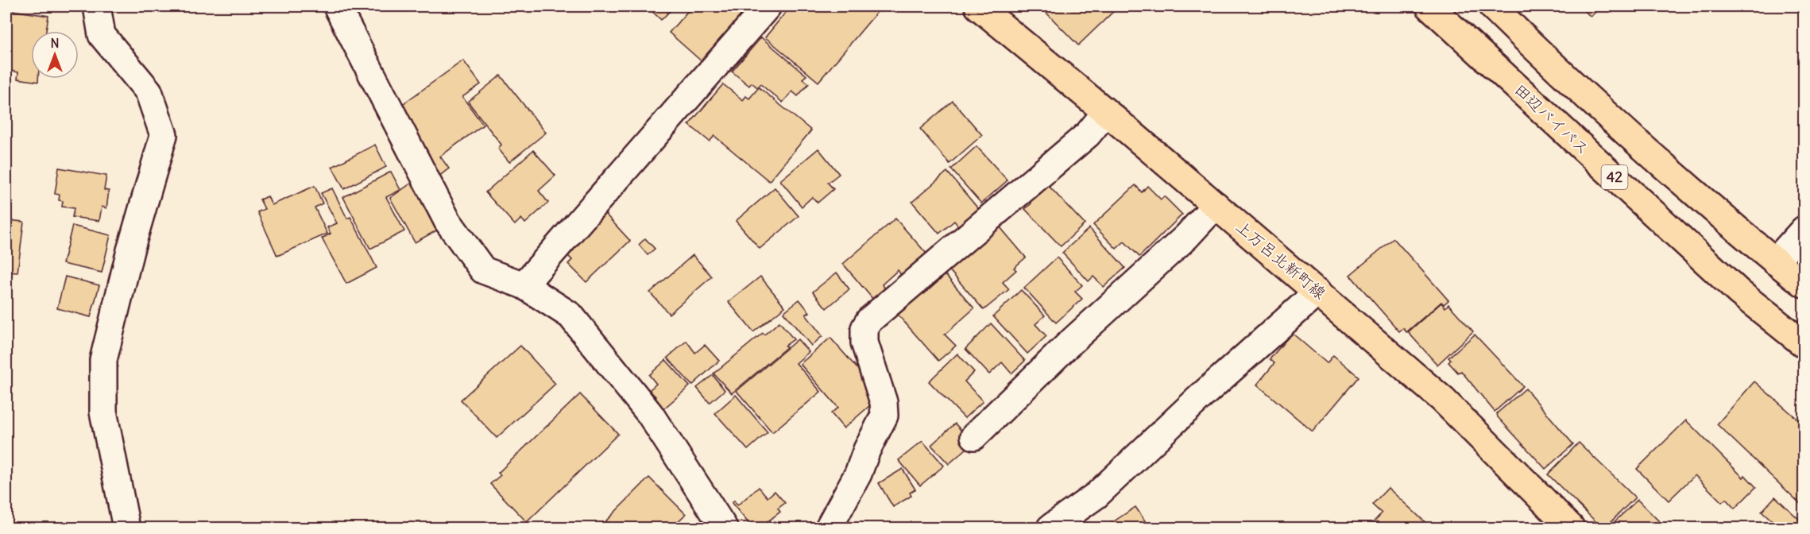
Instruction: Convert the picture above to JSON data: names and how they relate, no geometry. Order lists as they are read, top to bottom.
{
  "streets": {
    "main road": ["田辺バイパス", "42", "上万呂北新町線"]
  },
  "north": "top"
}
